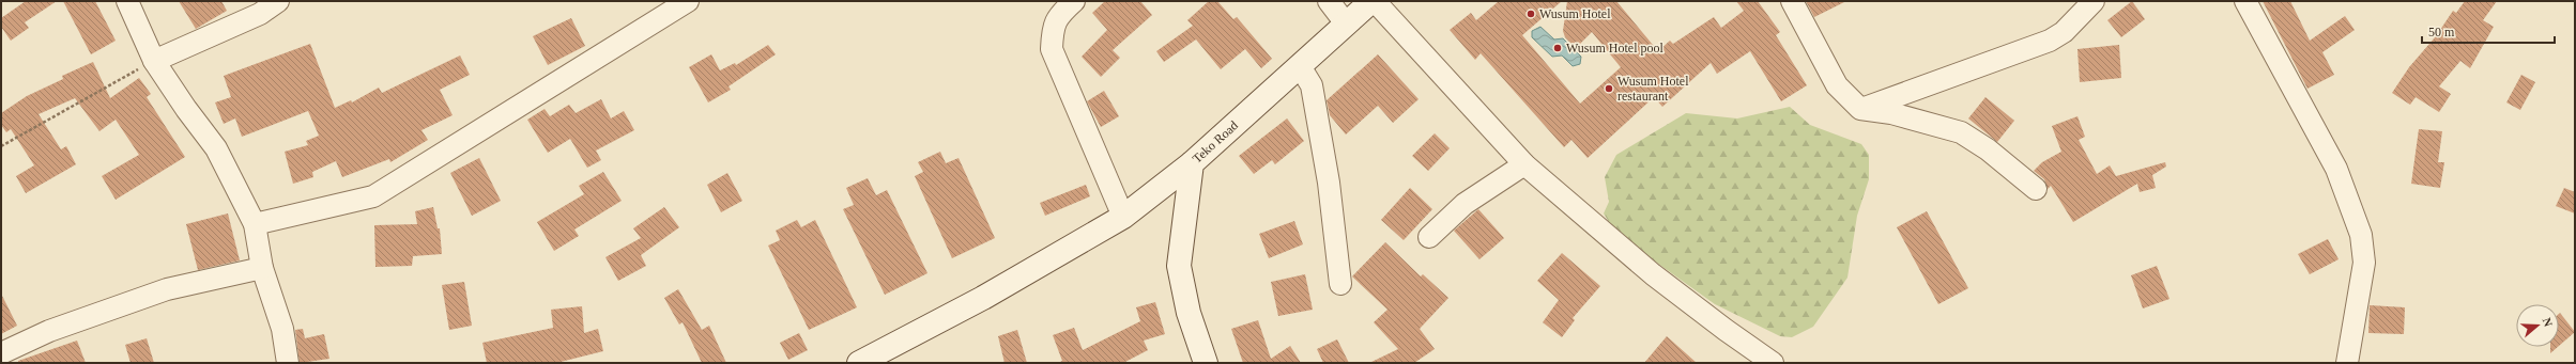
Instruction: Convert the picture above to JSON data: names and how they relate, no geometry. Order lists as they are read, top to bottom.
{
  "streets": {
    "street": ["Teko Road"]
  },
  "places": ["Wusum Hotel", "Wusum Hotel pool", "Wusum Hotel restaurant"],
  "scale_bar": "50 m",
  "north": "right"
}
